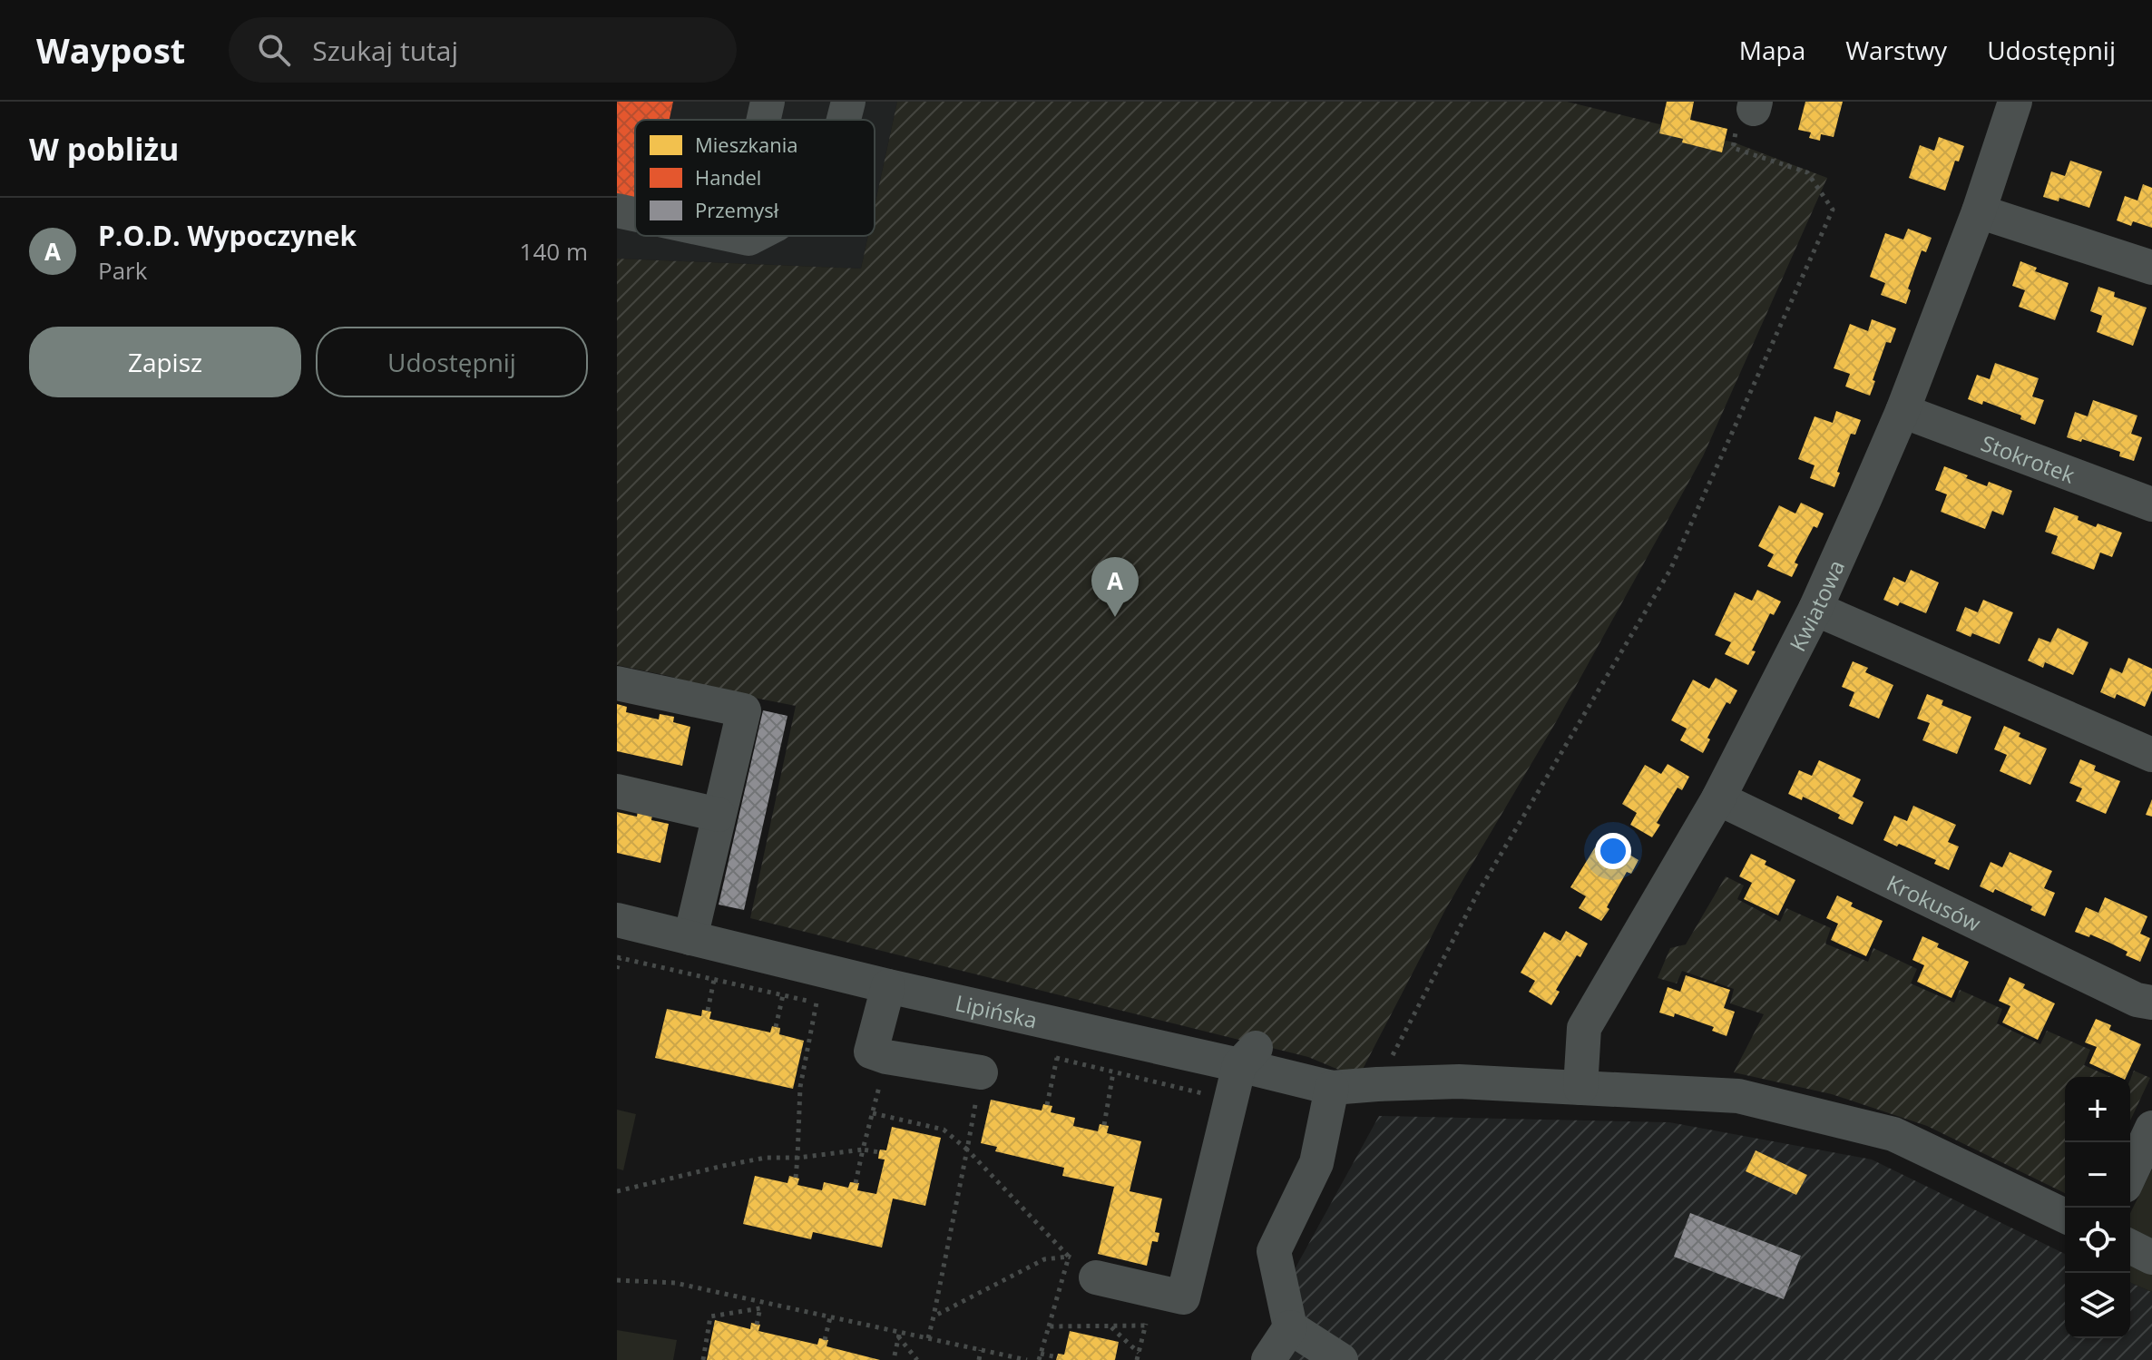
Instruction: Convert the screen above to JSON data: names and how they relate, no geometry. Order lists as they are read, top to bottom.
{
  "streets": {
    "street": [
      "Stokrotek",
      "Kwiatowa",
      "Krokusów",
      "Lipińska"
    ]
  },
  "crossings": [
    ["Stokrotek", "Kwiatowa"],
    ["Kwiatowa", "Krokusów"],
    ["Kwiatowa", "Lipińska"]
  ],
  "legend": ["Mieszkania", "Handel", "Przemysł"],
  "page": {
    "header": "Waypost",
    "search": "Szukaj tutaj",
    "nav": ["Mapa", "Warstwy", "Udostępnij"],
    "heading": "W pobliżu",
    "list": [
      {
        "mark": "A",
        "name": "P.O.D. Wypoczynek",
        "note": "Park",
        "value": "140 m"
      }
    ],
    "buttons": ["Zapisz", "Udostępnij"],
    "pins": "A",
    "map_buttons": ["+", "−"]
  }
}
